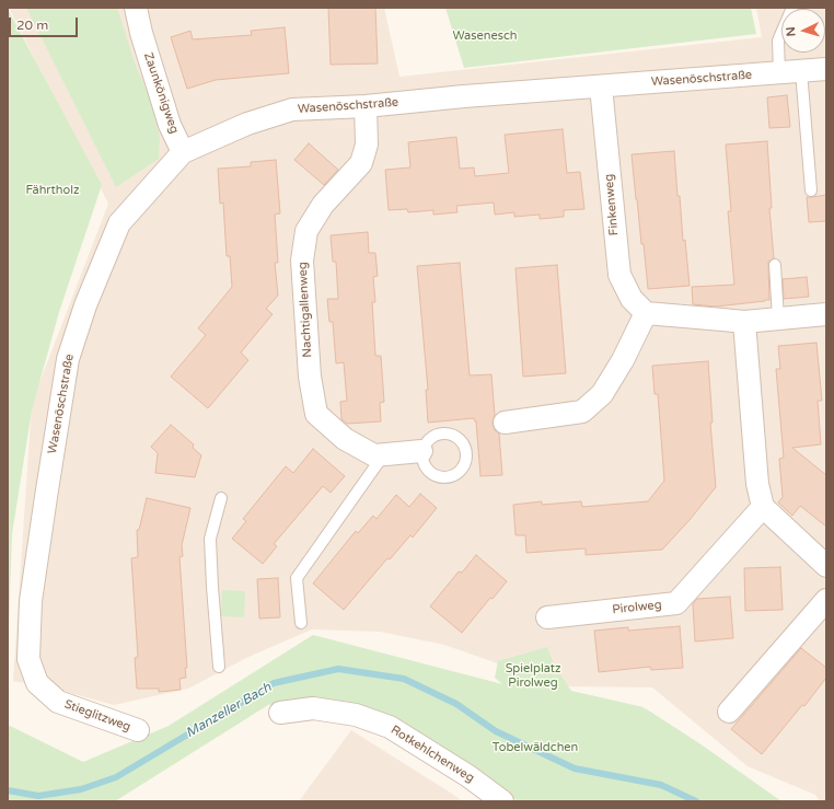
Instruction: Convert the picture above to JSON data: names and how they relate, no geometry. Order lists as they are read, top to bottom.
{
  "streets": {
    "street": [
      "Wasenöschstraße",
      "Zaunkönigweg",
      "Finkenweg",
      "Nachtigallenweg",
      "Pirolweg",
      "Stieglitzweg",
      "Rotkehlchenweg"
    ]
  },
  "crossings": [
    ["Wasenöschstraße", "Zaunkönigweg"],
    ["Wasenöschstraße", "Finkenweg"],
    ["Wasenöschstraße", "Nachtigallenweg"],
    ["Wasenöschstraße", "Stieglitzweg"]
  ],
  "water": ["Manzeller Bach"],
  "parks": [
    "Wasenesch",
    "Fährtholz",
    "Spielplatz Pirolweg",
    "Tobelwäldchen"
  ],
  "scale_bar": "20 m",
  "north": "left"
}
